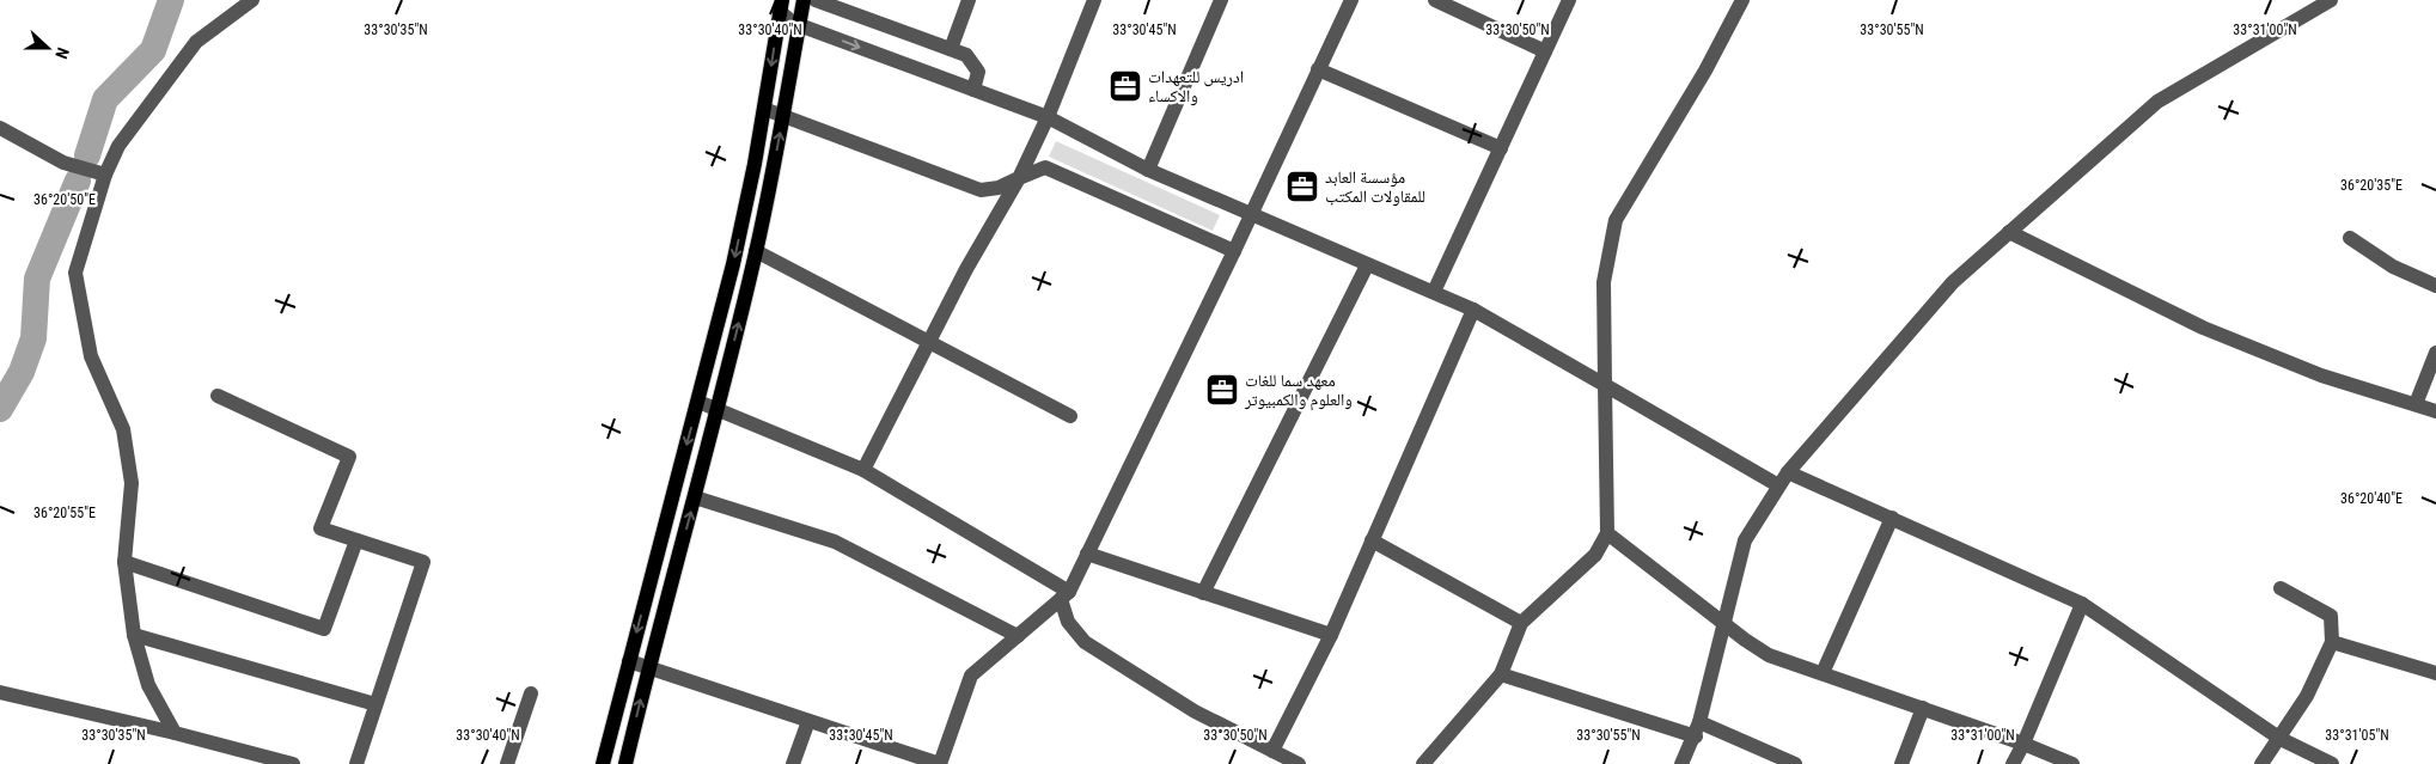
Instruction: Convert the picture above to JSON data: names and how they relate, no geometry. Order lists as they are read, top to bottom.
{
  "places": {
    "office": ["ادريس للتعهدات والاكساء", "مؤسسة العابد للمقاولات المكتب", "معهد سما للغات والعلوم والكمبيوتر"]
  },
  "north": "right",
  "coordinates": [
    "33°30'35\"N",
    "33°30'40\"N",
    "33°30'45\"N",
    "33°30'50\"N",
    "33°30'55\"N",
    "33°31'00\"N",
    "36°20'35\"E",
    "36°20'50\"E",
    "36°20'40\"E",
    "36°20'55\"E",
    "33°31'05\"N"
  ]
}
